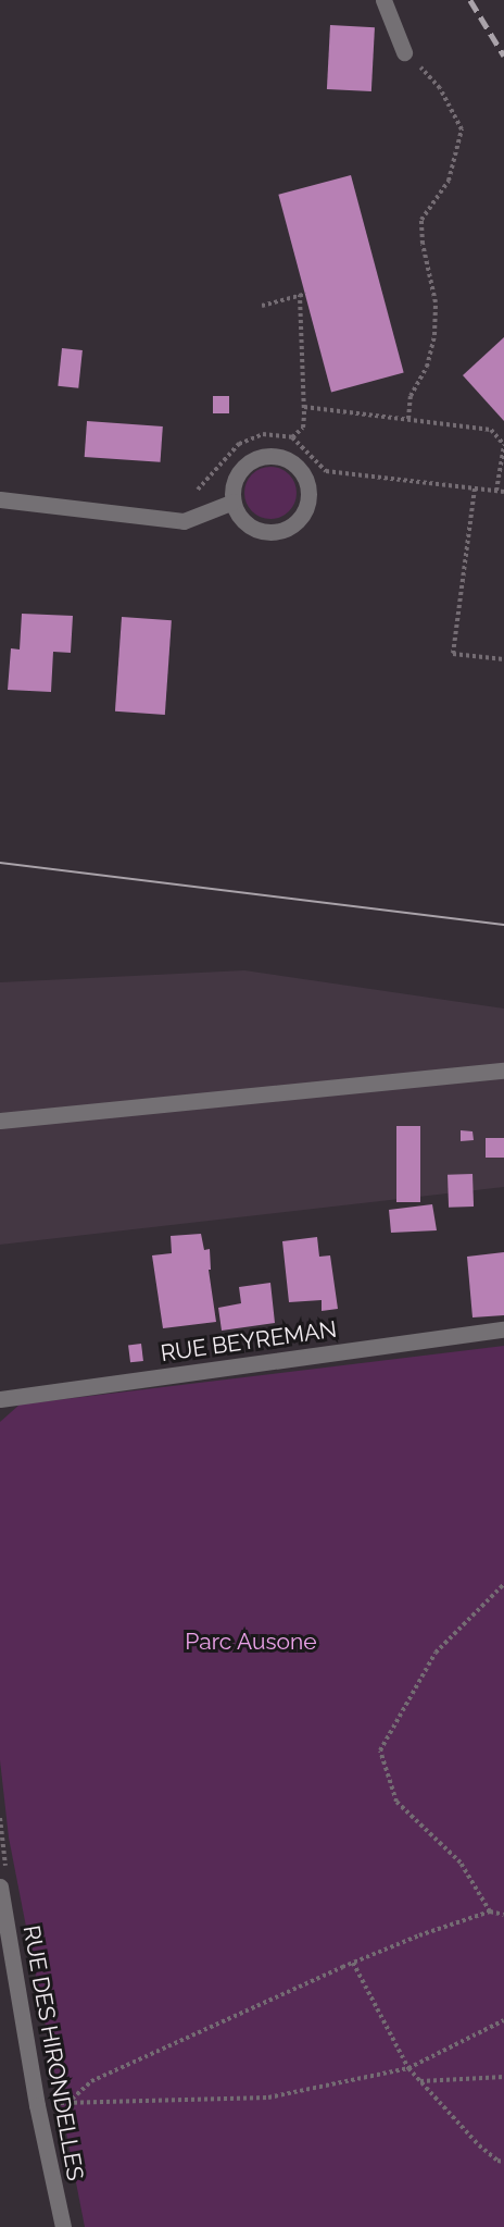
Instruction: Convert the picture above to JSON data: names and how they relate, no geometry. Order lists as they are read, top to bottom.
{
  "streets": {
    "street": ["RUE BEYREMAN", "RUE DES HIRONDELLES"]
  },
  "parks": ["Parc Ausone"]
}
